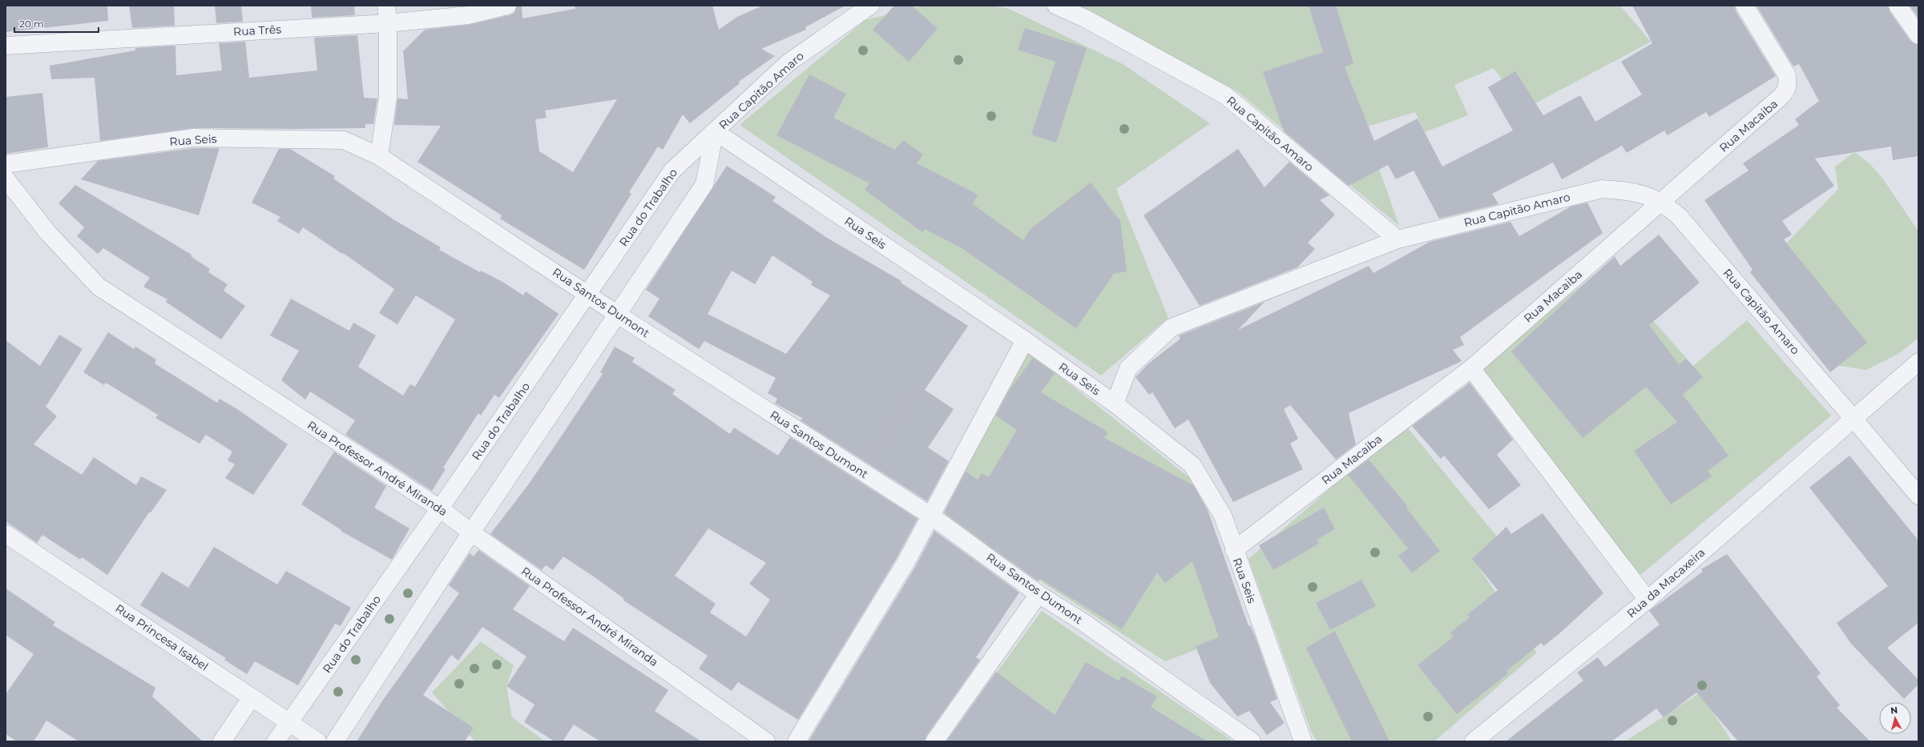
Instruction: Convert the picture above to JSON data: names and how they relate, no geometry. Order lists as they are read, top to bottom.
{
  "streets": {
    "street": [
      "Rua Três",
      "Rua Capitão Amaro",
      "Rua Macaiba",
      "Rua Seis",
      "Rua do Trabalho",
      "Rua Santos Dumont",
      "Rua Professor André Miranda",
      "Rua da Macaxeira",
      "Rua Princesa Isabel"
    ]
  },
  "crossings": [
    ["Rua Capitão Amaro", "Rua Macaiba"],
    ["Rua Capitão Amaro", "Rua Seis"],
    ["Rua Capitão Amaro", "Rua do Trabalho"],
    ["Rua Capitão Amaro", "Rua da Macaxeira"],
    ["Rua Macaiba", "Rua Seis"],
    ["Rua Seis", "Rua do Trabalho"],
    ["Rua Seis", "Rua Santos Dumont"],
    ["Rua do Trabalho", "Rua Santos Dumont"],
    ["Rua do Trabalho", "Rua Professor André Miranda"],
    ["Rua do Trabalho", "Rua Princesa Isabel"]
  ],
  "scale_bar": "20 m",
  "north": "top"
}
